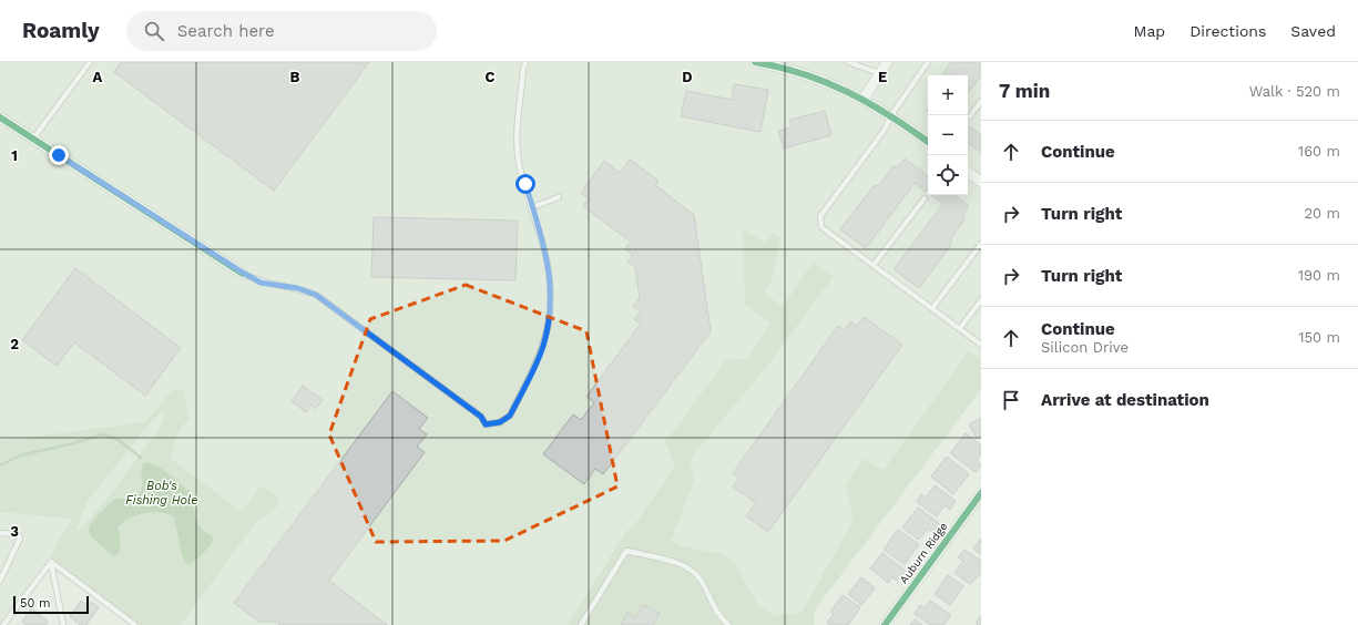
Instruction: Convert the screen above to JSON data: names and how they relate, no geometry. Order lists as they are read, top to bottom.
{
  "streets": {
    "street": ["Auburn Ridge"]
  },
  "water": ["Bob's Fishing Hole"],
  "scale_bar": "50 m",
  "page": {
    "header": "Roamly",
    "search": "Search here",
    "nav": ["Map", "Directions", "Saved"],
    "heading": ["7 min", "Walk · 520 m"],
    "map_buttons": ["+", "−"],
    "list": [
      ["Continue", "160 m"],
      ["Turn right", "20 m"],
      ["Turn right", "190 m"],
      ["Continue", "Silicon Drive", "150 m"],
      "Arrive at destination"
    ],
    "scale": "50 m"
  },
  "grid": {
    "columns": [
      "A",
      "B",
      "C",
      "D",
      "E"
    ],
    "rows": ["1", "2", "3"]
  }
}
